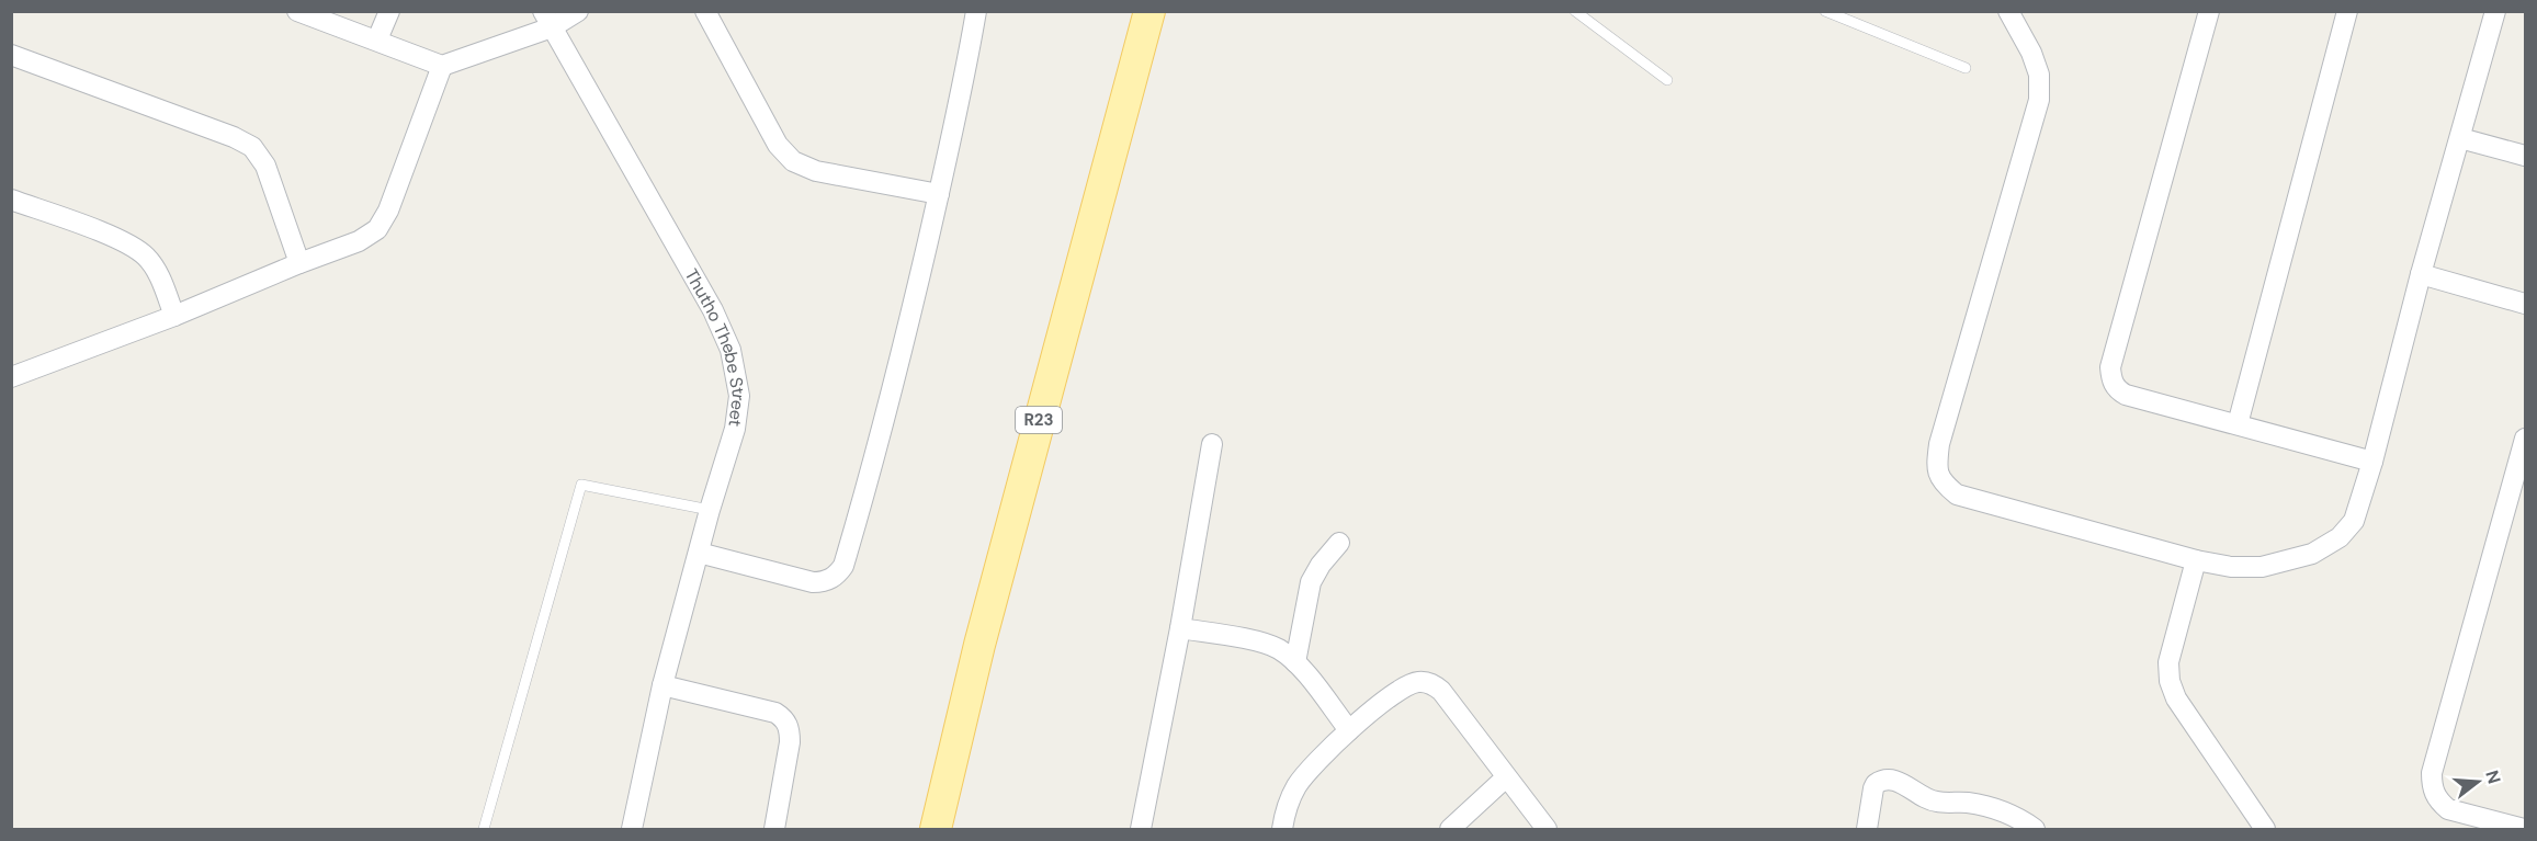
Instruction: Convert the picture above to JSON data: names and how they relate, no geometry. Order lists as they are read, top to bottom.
{
  "streets": {
    "main road": ["R23"],
    "street": ["Thutho Thebe Street"]
  },
  "north": "right"
}
